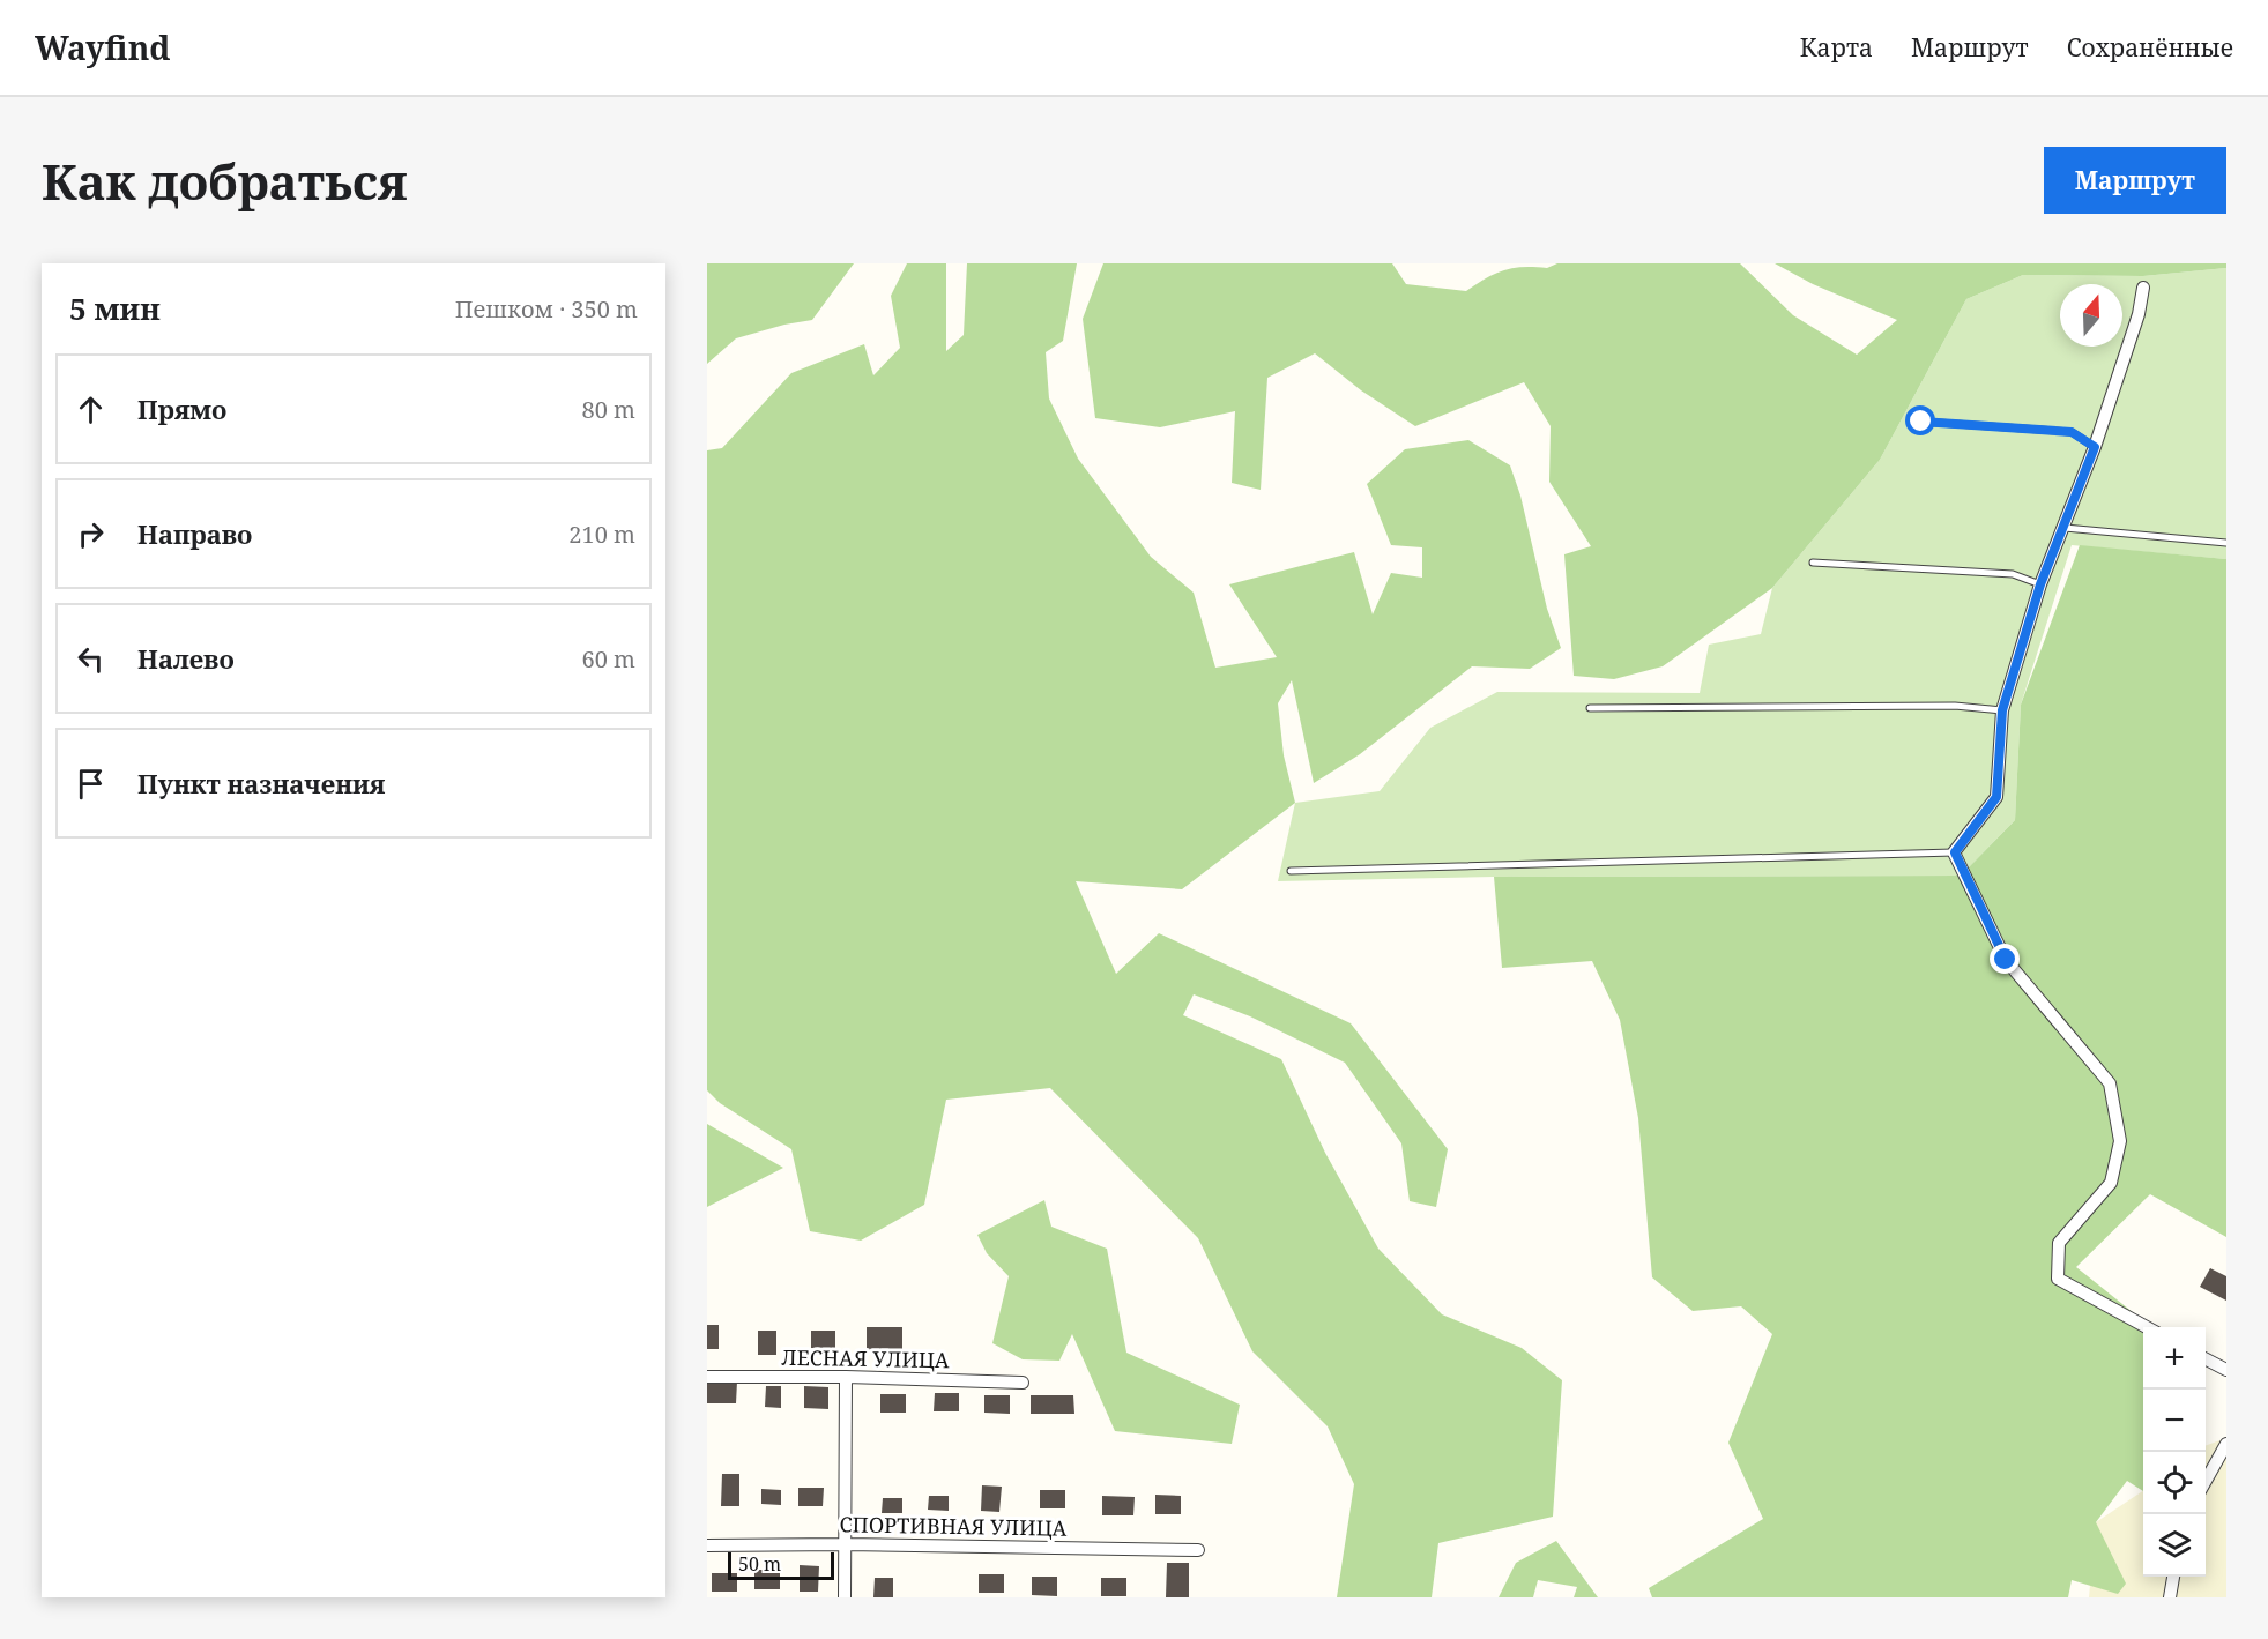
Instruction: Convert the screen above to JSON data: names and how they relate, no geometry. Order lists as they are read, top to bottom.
{
  "streets": {
    "street": ["ЛЕСНАЯ УЛИЦА", "СПОРТИВНАЯ УЛИЦА"]
  },
  "scale_bar": "50 m",
  "north": "top",
  "page": {
    "header": "Wayfind",
    "nav": ["Карта", "Маршрут", "Сохранённые"],
    "buttons": "Маршрут",
    "title": "Как добраться",
    "heading": ["5 мин", "Пешком · 350 m"],
    "list": [
      ["Прямо", "80 m"],
      ["Направо", "210 m"],
      ["Налево", "60 m"],
      "Пункт назначения"
    ],
    "map_buttons": ["+", "−"],
    "scale": "50 m"
  }
}
